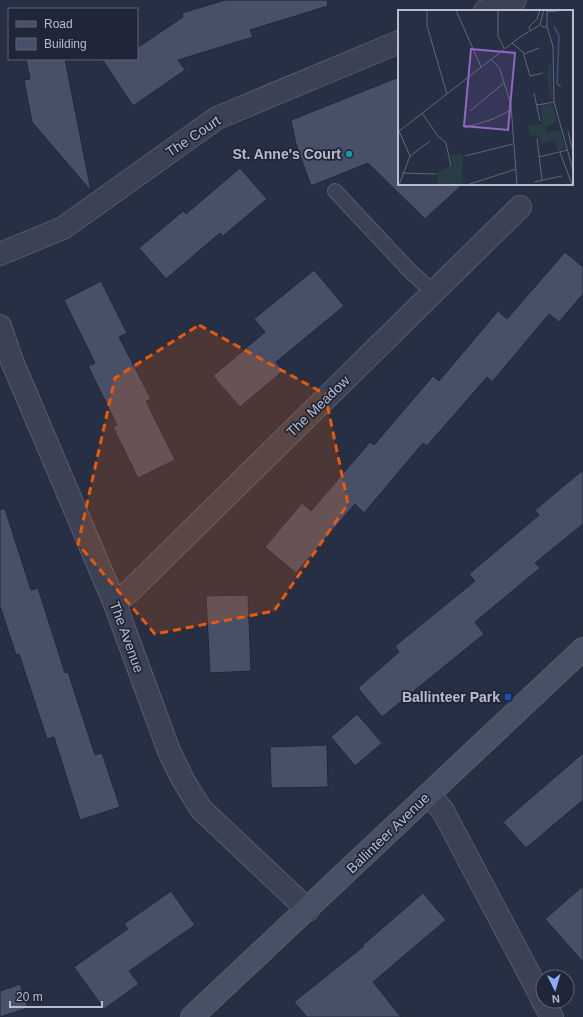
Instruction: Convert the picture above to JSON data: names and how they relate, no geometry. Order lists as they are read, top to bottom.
{
  "streets": {
    "street": [
      "The Court",
      "The Meadow",
      "The Avenue",
      "Ballinteer Avenue"
    ]
  },
  "crossings": [
    ["The Meadow", "The Avenue"],
    ["The Avenue", "Ballinteer Avenue"]
  ],
  "places": {
    "other": ["St. Anne's Court"],
    "transit": ["Ballinteer Park"]
  },
  "legend": ["Road", "Building"],
  "scale_bar": "20 m",
  "north": "bottom"
}
